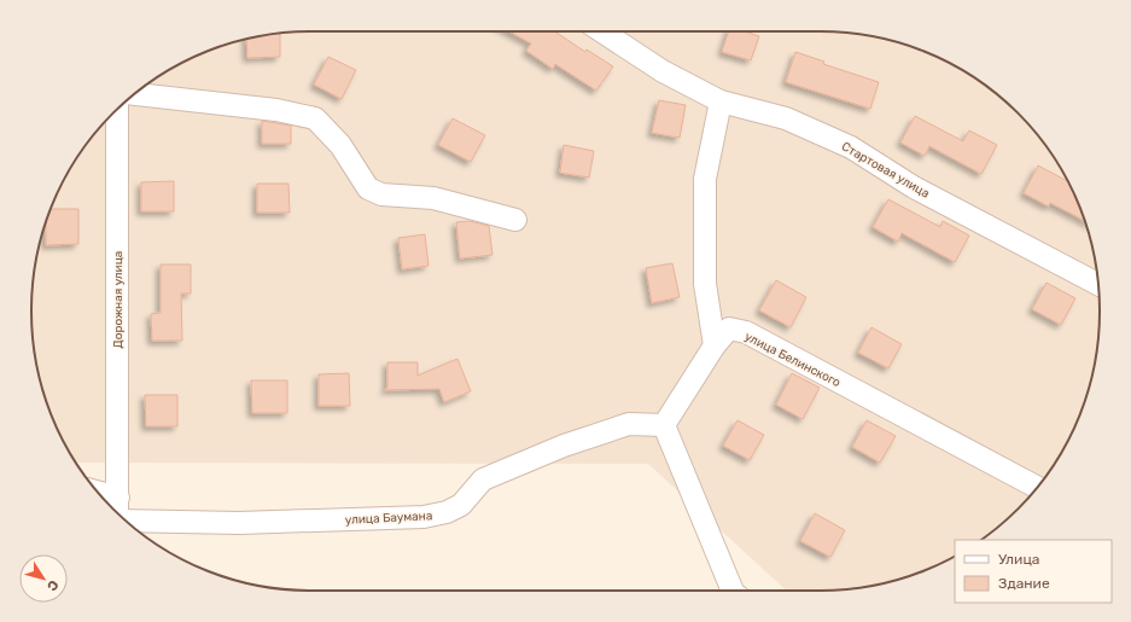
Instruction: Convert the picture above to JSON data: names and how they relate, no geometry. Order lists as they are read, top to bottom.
{
  "streets": {
    "street": [
      "Стартовая улица",
      "Дорожная улица",
      "улица Белинского",
      "улица Баумана"
    ]
  },
  "legend": ["Улица", "Здание"],
  "north": "bottom right"
}
